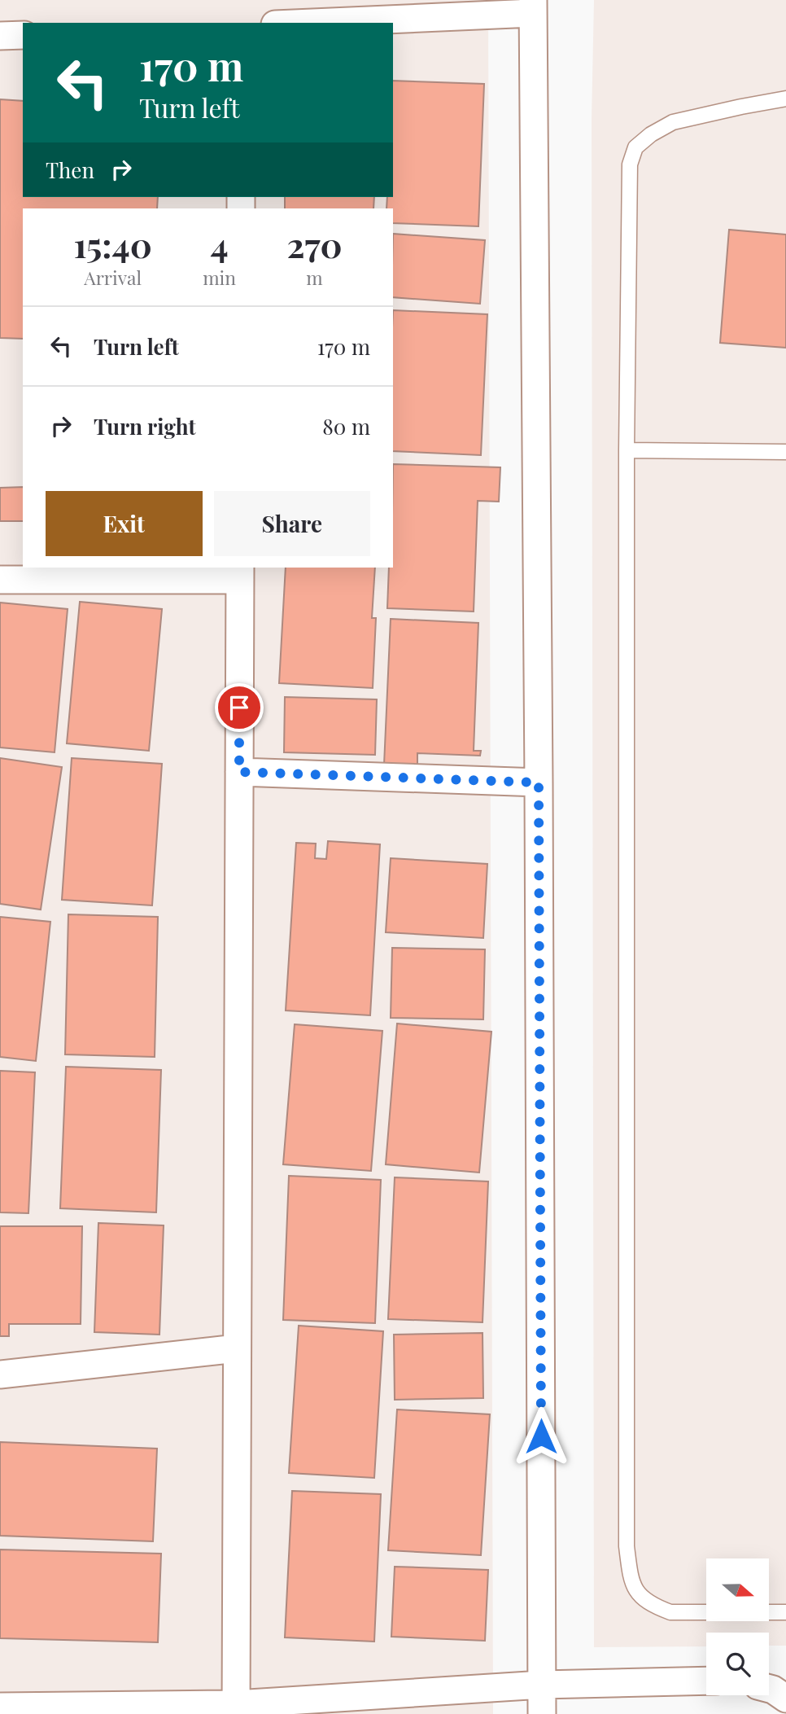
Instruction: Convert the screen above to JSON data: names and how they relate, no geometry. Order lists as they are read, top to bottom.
{
  "north": "right",
  "page": {
    "turn": ["170 m", "Turn left"],
    "then": "Then",
    "eta": [
      "15:40",
      "Arrival",
      "4",
      "min",
      "270",
      "m"
    ],
    "list": [
      {
        "name": "Turn left",
        "value": "170 m"
      },
      {
        "name": "Turn right",
        "value": "80 m"
      }
    ],
    "buttons": ["Exit", "Share"]
  }
}
